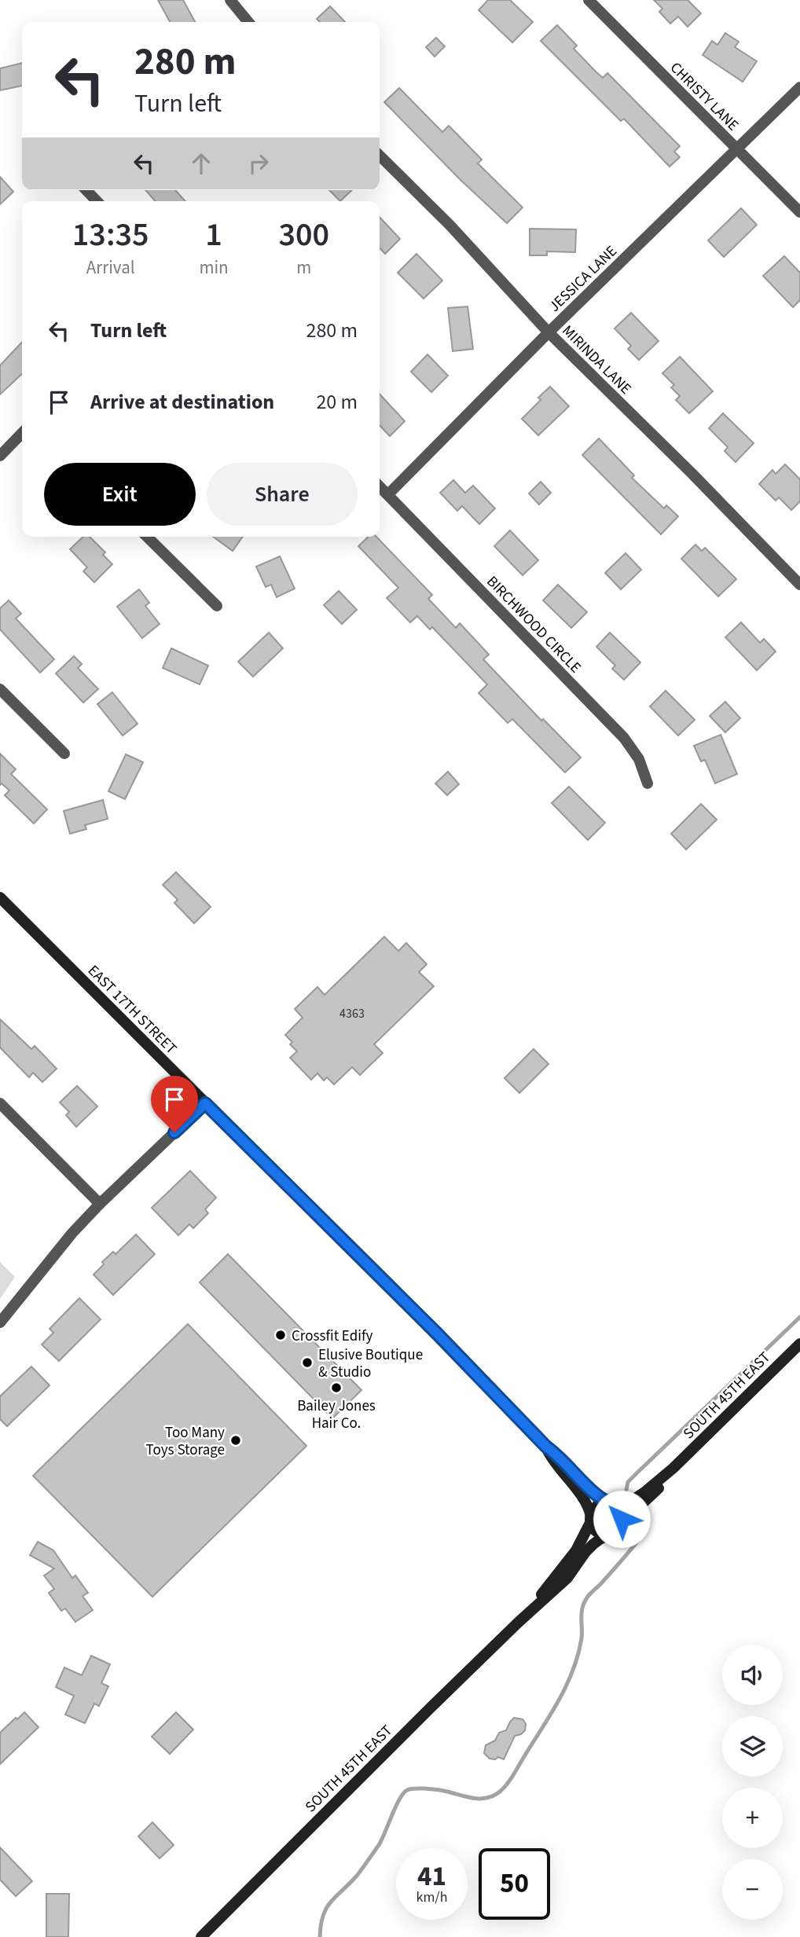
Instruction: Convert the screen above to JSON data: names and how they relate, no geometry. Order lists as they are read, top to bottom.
{
  "streets": {
    "main road": ["EAST 17TH STREET", "SOUTH 45TH EAST"],
    "street": [
      "CHRISTY LANE",
      "JESSICA LANE",
      "MIRINDA LANE",
      "BIRCHWOOD CIRCLE"
    ]
  },
  "crossings": [
    ["CHRISTY LANE", "JESSICA LANE"],
    ["JESSICA LANE", "MIRINDA LANE"],
    ["JESSICA LANE", "BIRCHWOOD CIRCLE"],
    ["EAST 17TH STREET", "SOUTH 45TH EAST"]
  ],
  "places": [
    "Crossfit Edify",
    "Elusive Boutique & Studio",
    "Bailey Jones Hair Co.",
    "Too Many Toys Storage"
  ],
  "house_numbers": ["4363"],
  "page": {
    "turn": ["280 m", "Turn left"],
    "eta": [
      "13:35",
      "Arrival",
      "1",
      "min",
      "300",
      "m"
    ],
    "list": [
      {
        "name": "Turn left",
        "value": "280 m"
      },
      {
        "name": "Arrive at destination",
        "value": "20 m"
      }
    ],
    "buttons": ["Exit", "Share"],
    "map_buttons": ["+", "−"],
    "speed": "41 km/h",
    "limit": "50"
  }
}
